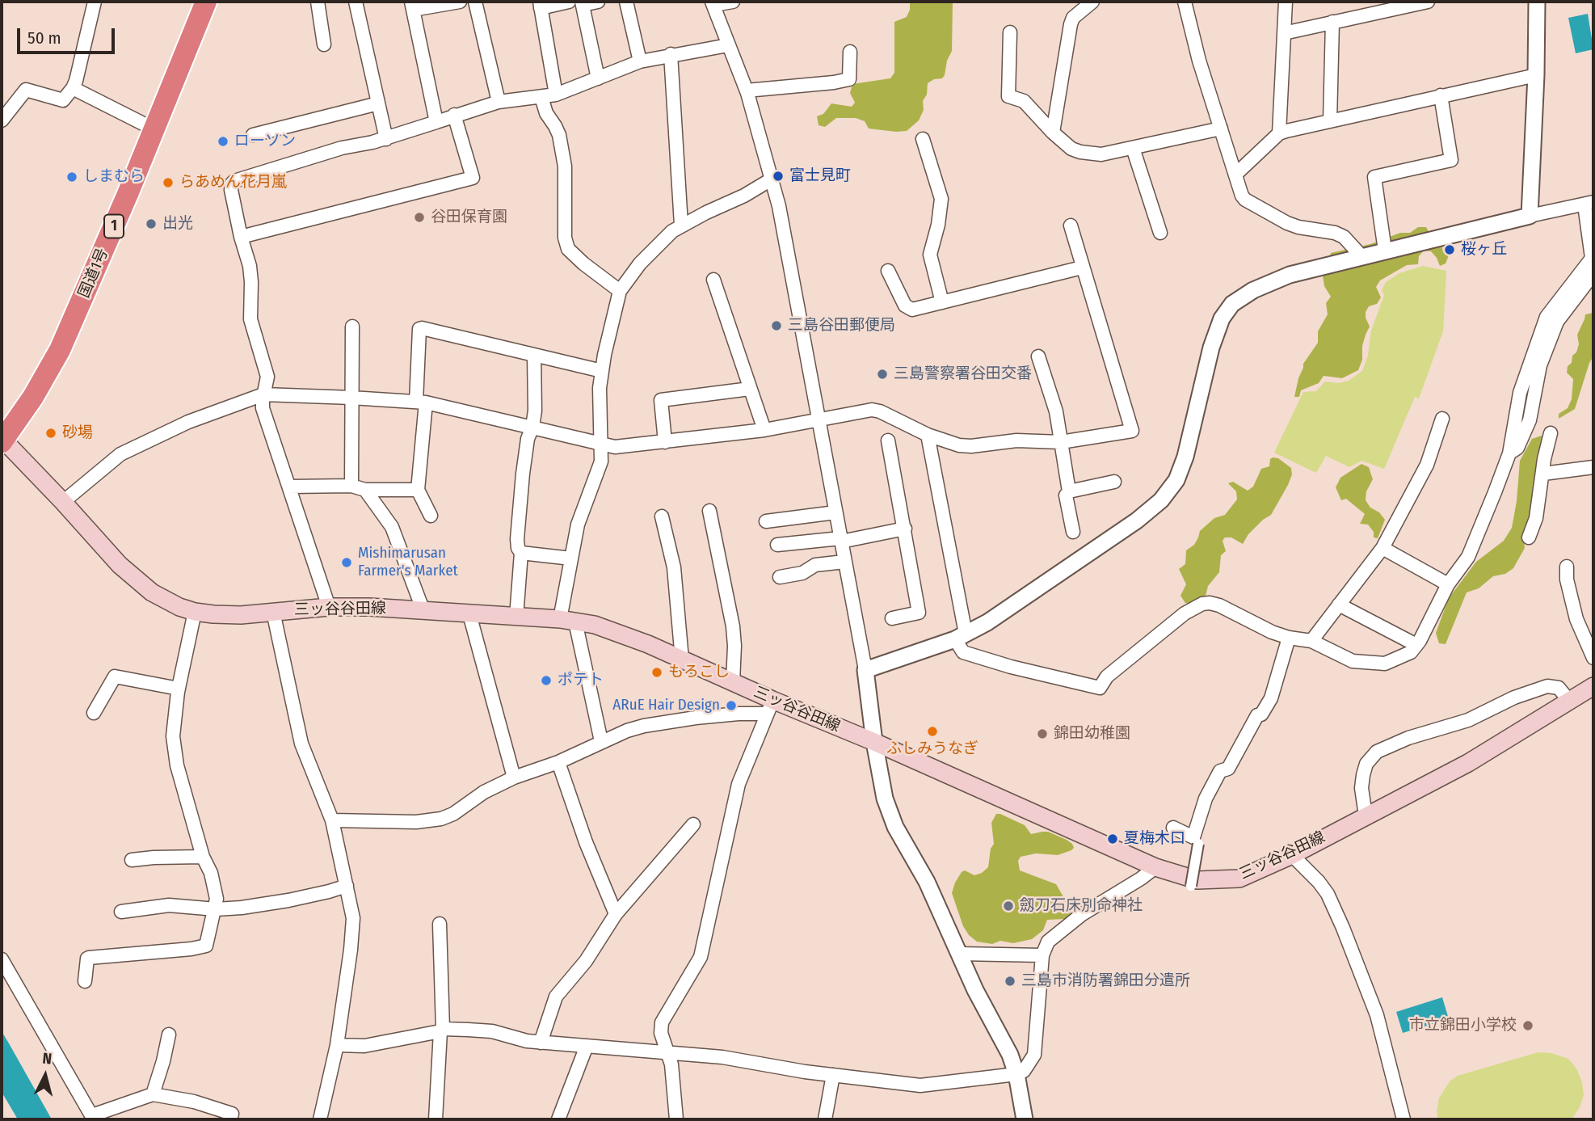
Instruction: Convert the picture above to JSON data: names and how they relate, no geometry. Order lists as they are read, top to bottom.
{
  "streets": {
    "highway": ["1", "国道1号"],
    "main road": ["三ッ谷谷田線"]
  },
  "crossings": [
    ["国道1号", "三ッ谷谷田線"]
  ],
  "places": [
    "ローソン",
    "富士見町",
    "しまむら",
    "らあめん花月嵐",
    "谷田保育園",
    "出光",
    "桜ヶ丘",
    "三島谷田郵便局",
    "三島警察署谷田交番",
    "砂場",
    "Mishimarusan Farmer's Market",
    "もろこし",
    "ポテト",
    "ARuE Hair Design",
    "ふしみうなぎ",
    "錦田幼稚園",
    "夏梅木口",
    "劔刀石床別命神社",
    "三島市消防署錦田分遣所",
    "市立錦田小学校"
  ],
  "scale_bar": "50 m",
  "north": "top"
}
